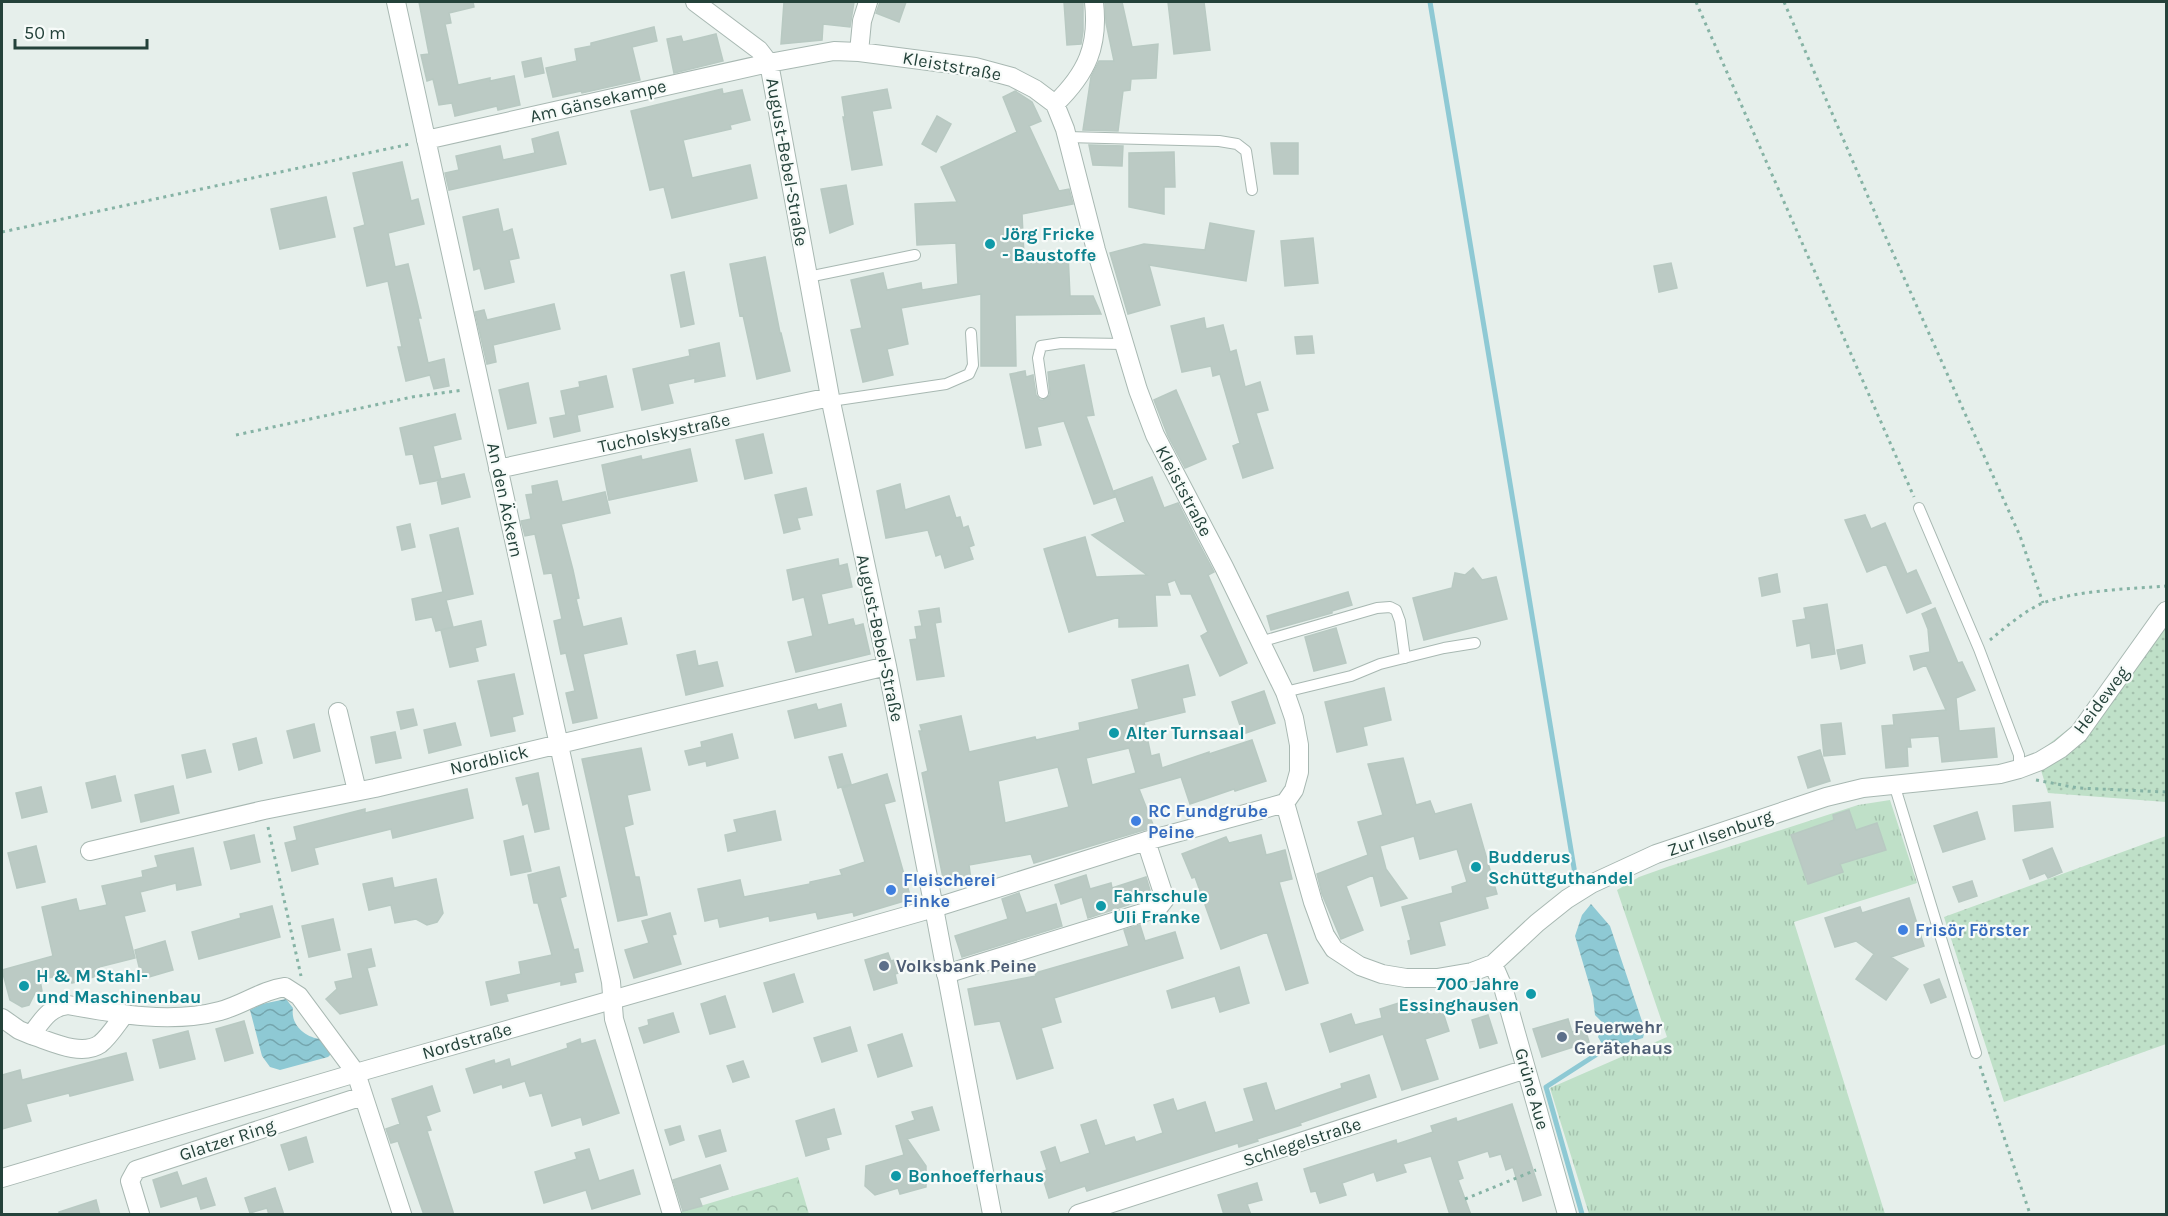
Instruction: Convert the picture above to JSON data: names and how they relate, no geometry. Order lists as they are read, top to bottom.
{
  "streets": {
    "street": [
      "Kleiststraße",
      "Am Gänsekampe",
      "August-Bebel-Straße",
      "Tucholskystraße",
      "An den Äckern",
      "Heideweg",
      "Nordblick",
      "Zur Ilsenburg",
      "Nordstraße",
      "Grüne Aue",
      "Glatzer Ring",
      "Schlegelstraße"
    ]
  },
  "crossings": [
    ["Kleiststraße", "Am Gänsekampe"],
    ["Kleiststraße", "August-Bebel-Straße"],
    ["Kleiststraße", "Zur Ilsenburg"],
    ["Am Gänsekampe", "August-Bebel-Straße"],
    ["Am Gänsekampe", "An den Äckern"],
    ["August-Bebel-Straße", "Tucholskystraße"],
    ["August-Bebel-Straße", "Nordblick"],
    ["August-Bebel-Straße", "Nordstraße"],
    ["Tucholskystraße", "An den Äckern"],
    ["An den Äckern", "Nordblick"],
    ["An den Äckern", "Nordstraße"],
    ["Heideweg", "Zur Ilsenburg"],
    ["Zur Ilsenburg", "Grüne Aue"],
    ["Grüne Aue", "Schlegelstraße"]
  ],
  "places": [
    "Jörg Fricke - Baustoffe",
    "Alter Turnsaal",
    "RC Fundgrube Peine",
    "Budderus Schüttguthandel",
    "Fleischerei Finke",
    "Fahrschule Uli Franke",
    "Frisör Förster",
    "Volksbank Peine",
    "H & M Stahl- und Maschinenbau",
    "700 Jahre Essinghausen",
    "Feuerwehr Gerätehaus",
    "Bonhoefferhaus"
  ],
  "scale_bar": "50 m"
}
